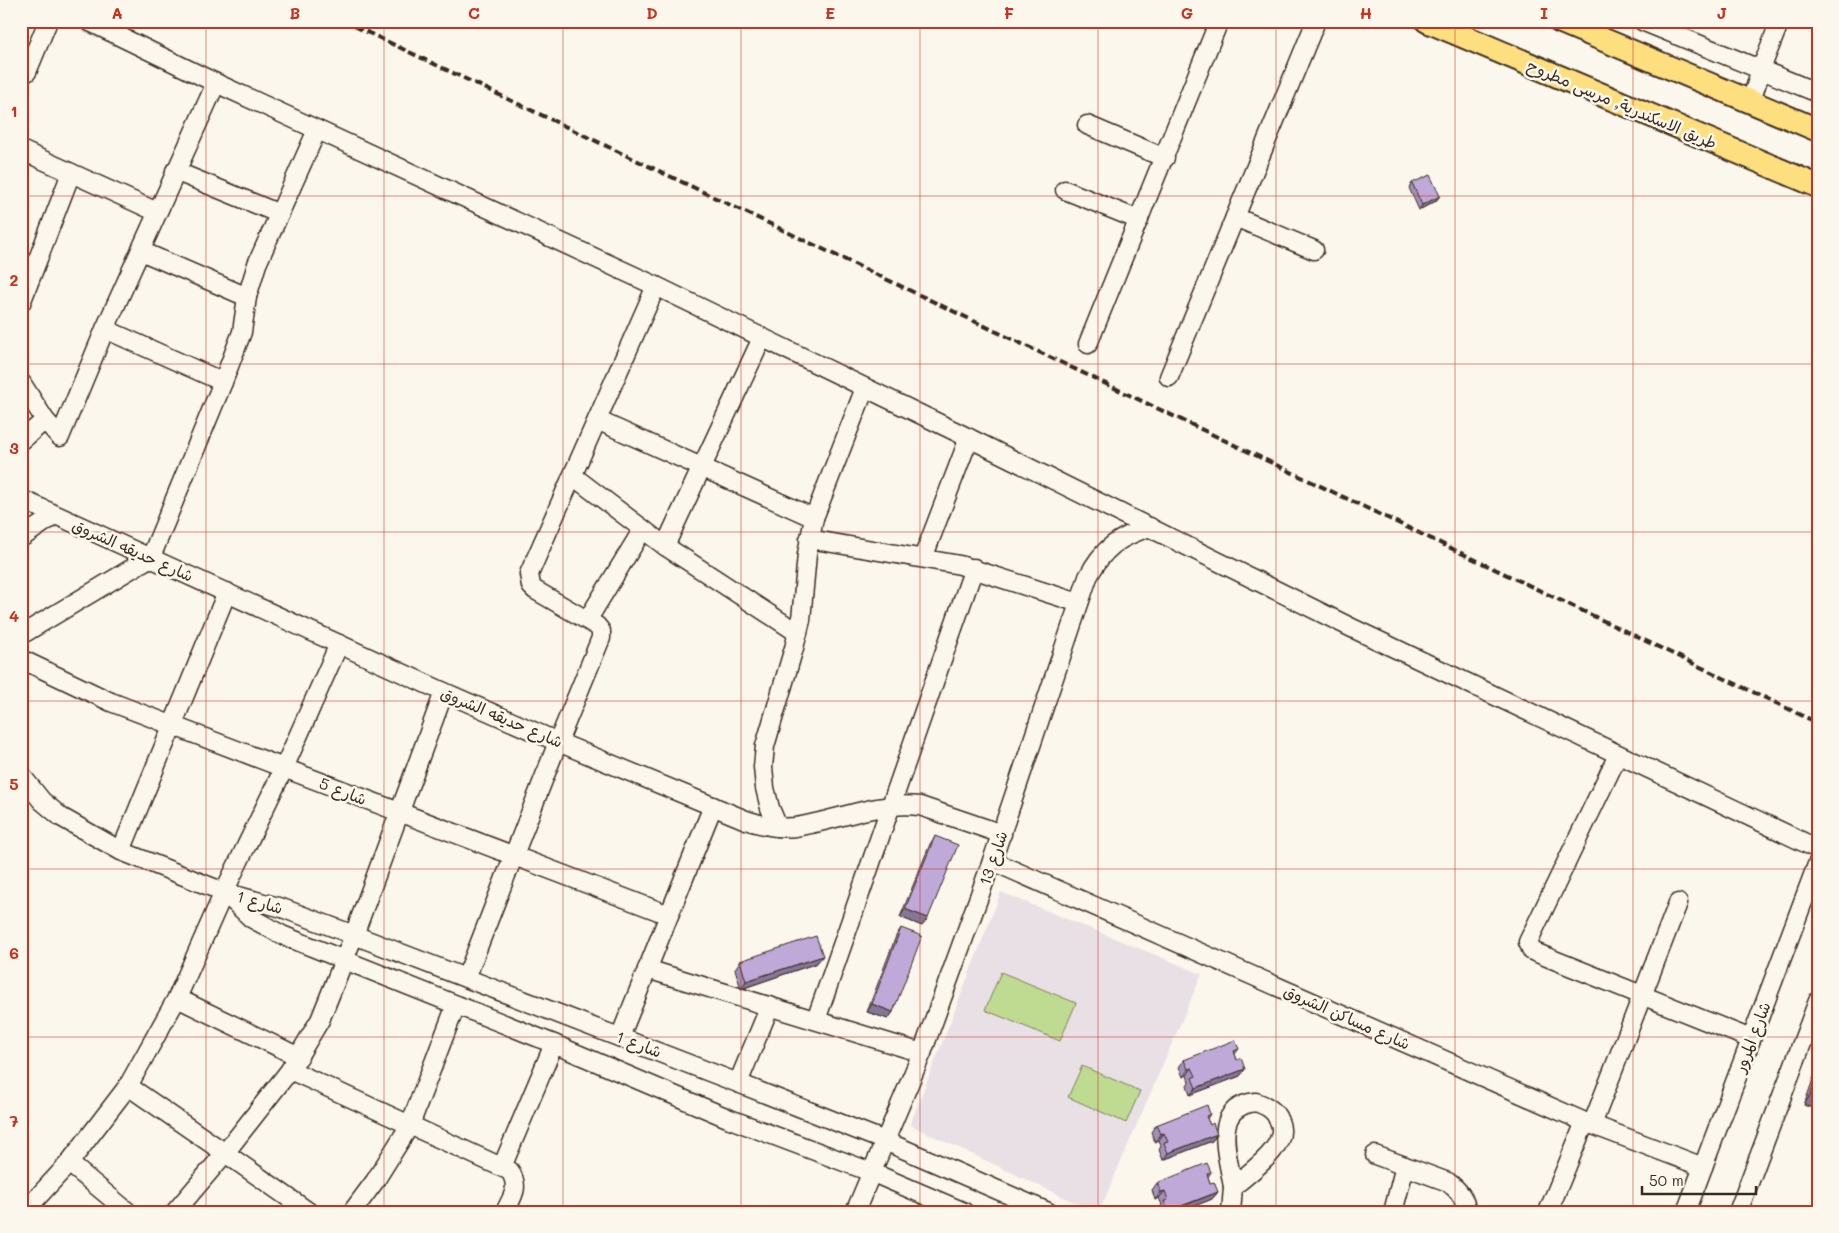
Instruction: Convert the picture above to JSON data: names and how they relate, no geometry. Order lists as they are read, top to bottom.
{
  "streets": {
    "main road": ["طريق الاسكندرية, مرسى مطروح"],
    "street": [
      "شارع حديقه الشروق",
      "شارع 5",
      "شارع 13",
      "شارع 1",
      "شارع مساكن الشروق",
      "شارع المرور"
    ]
  },
  "crossings": [
    ["شارع حديقه الشروق", "شارع 13"],
    ["شارع 13", "شارع 1"],
    ["شارع 13", "شارع مساكن الشروق"],
    ["شارع مساكن الشروق", "شارع المرور"]
  ],
  "scale_bar": "50 m",
  "grid": {
    "columns": [
      "A",
      "B",
      "C",
      "D",
      "E",
      "F",
      "G",
      "H",
      "I",
      "J"
    ],
    "rows": [
      "1",
      "2",
      "3",
      "4",
      "5",
      "6",
      "7"
    ]
  }
}
